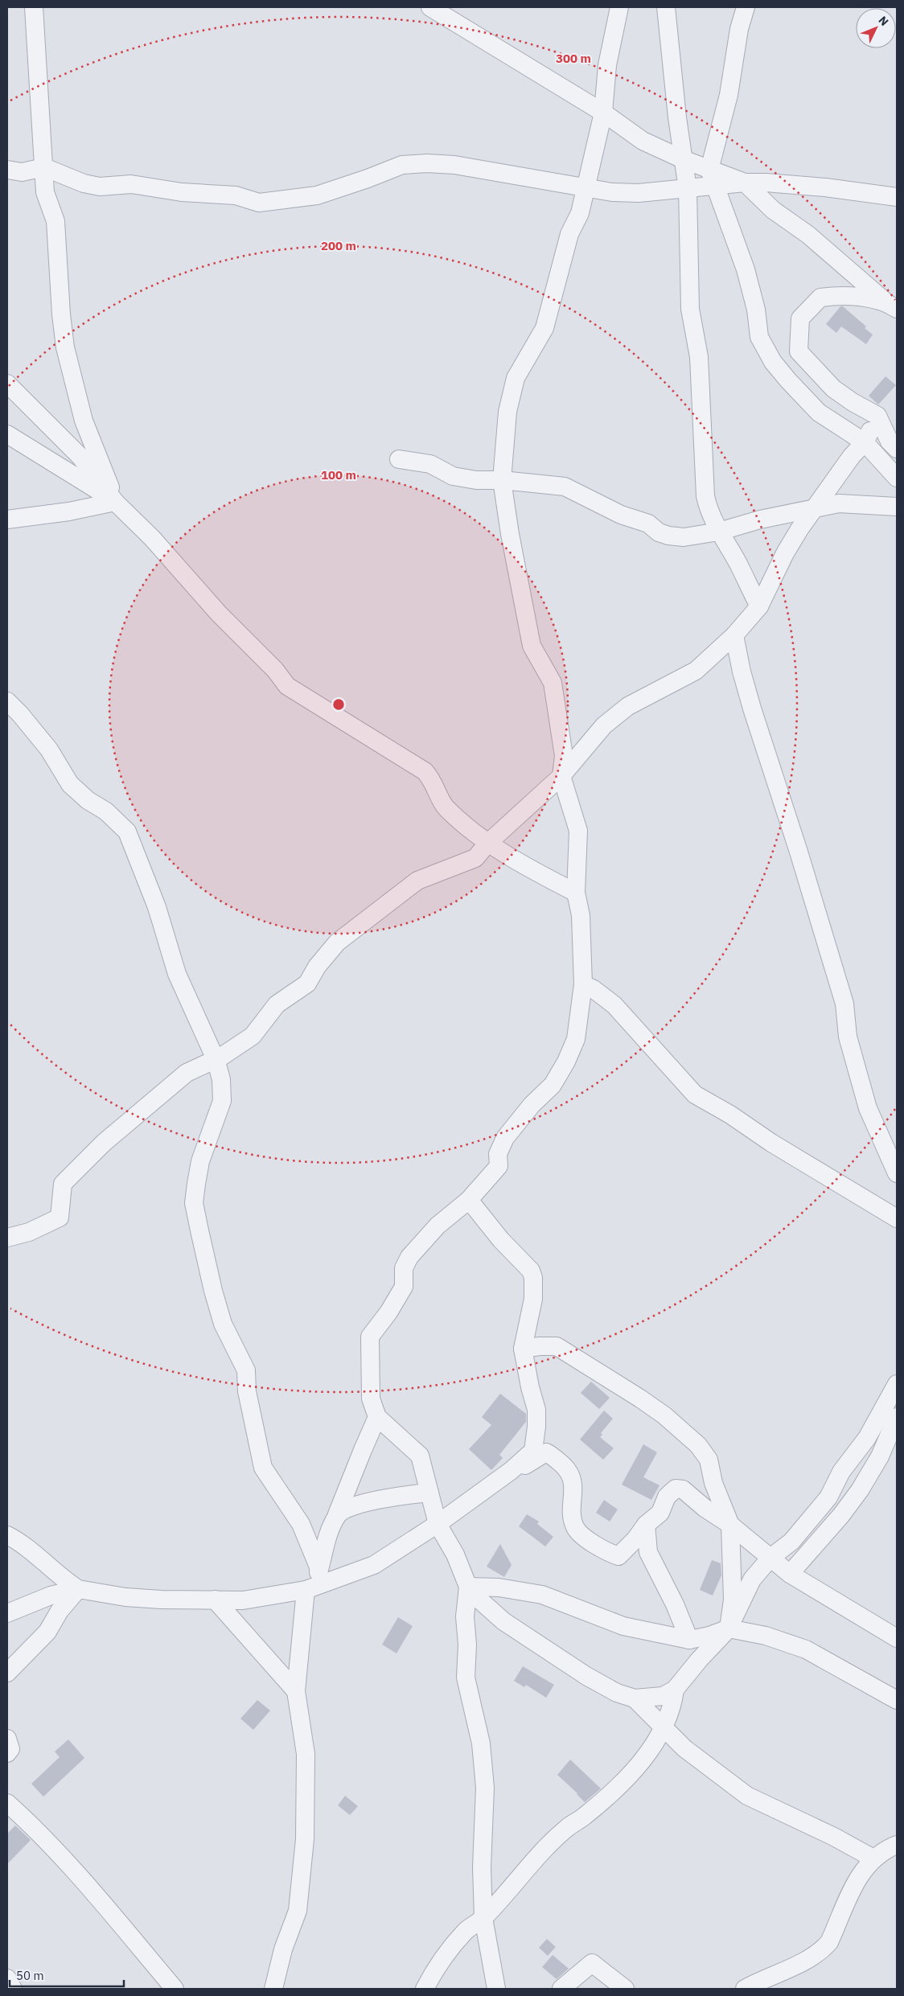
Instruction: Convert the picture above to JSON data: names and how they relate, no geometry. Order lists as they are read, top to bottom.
{
  "scale_bar": "50 m",
  "north": "top right",
  "rings": ["300 m", "200 m", "100 m"]
}
